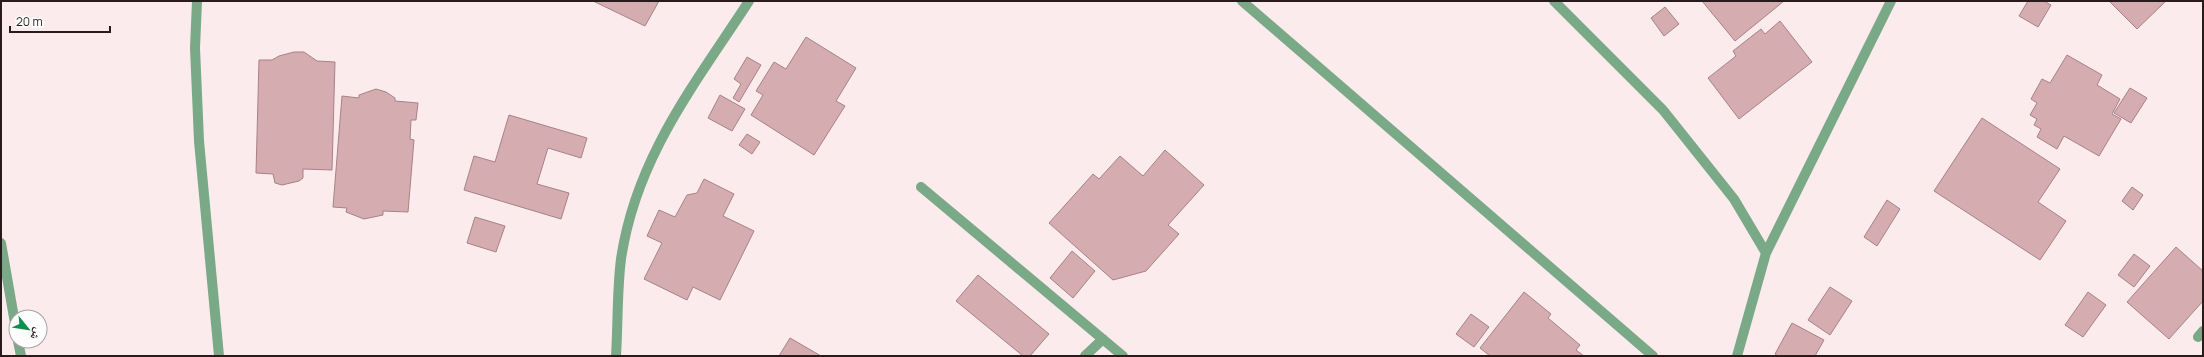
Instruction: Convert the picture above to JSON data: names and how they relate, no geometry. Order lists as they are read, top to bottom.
{
  "scale_bar": "20 m",
  "north": "bottom right"
}
